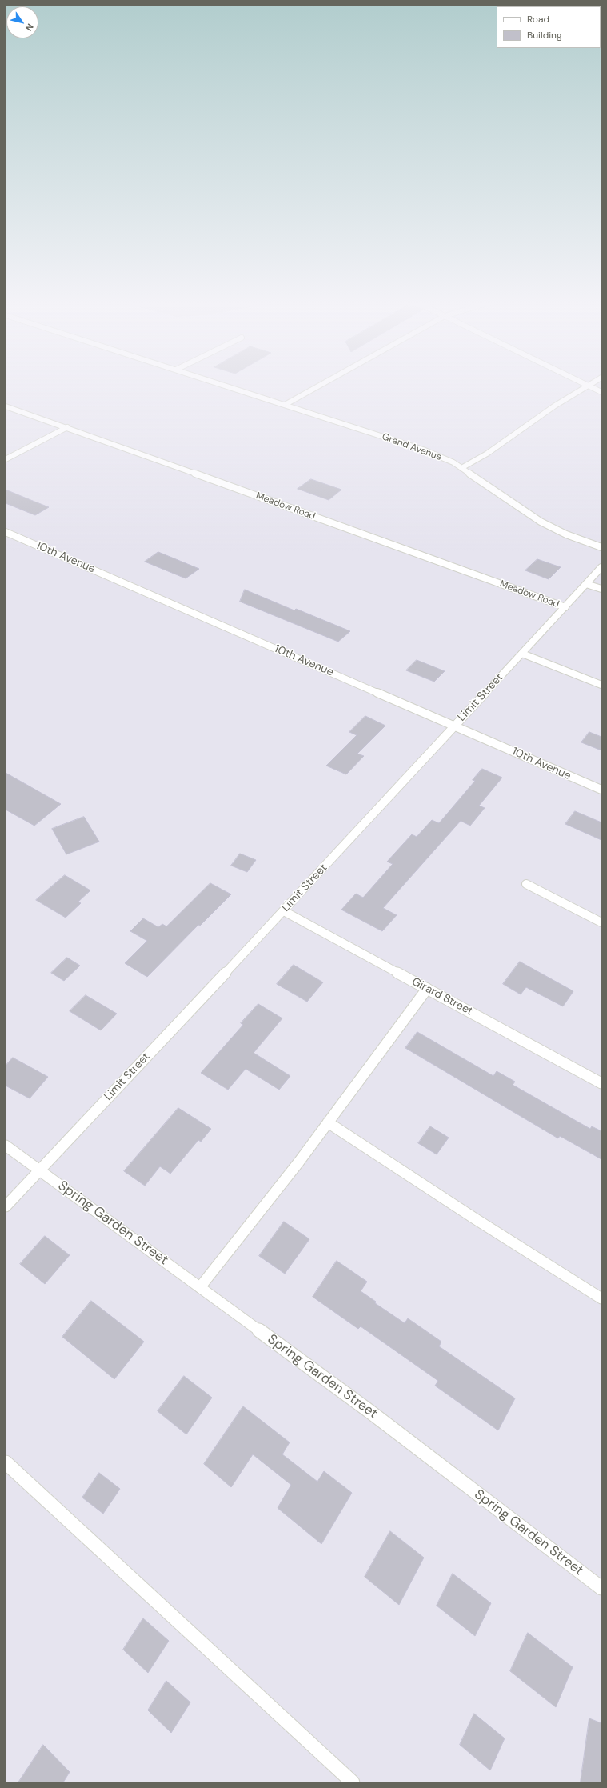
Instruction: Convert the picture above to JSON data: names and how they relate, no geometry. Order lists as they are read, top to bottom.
{
  "streets": {
    "street": [
      "Grand Avenue",
      "Meadow Road",
      "10th Avenue",
      "Limit Street",
      "Girard Street",
      "Spring Garden Street"
    ]
  },
  "crossings": [
    ["Meadow Road", "Limit Street"],
    ["10th Avenue", "Limit Street"],
    ["Limit Street", "Girard Street"],
    ["Limit Street", "Spring Garden Street"]
  ],
  "legend": ["Road", "Building"],
  "north": "bottom right"
}
